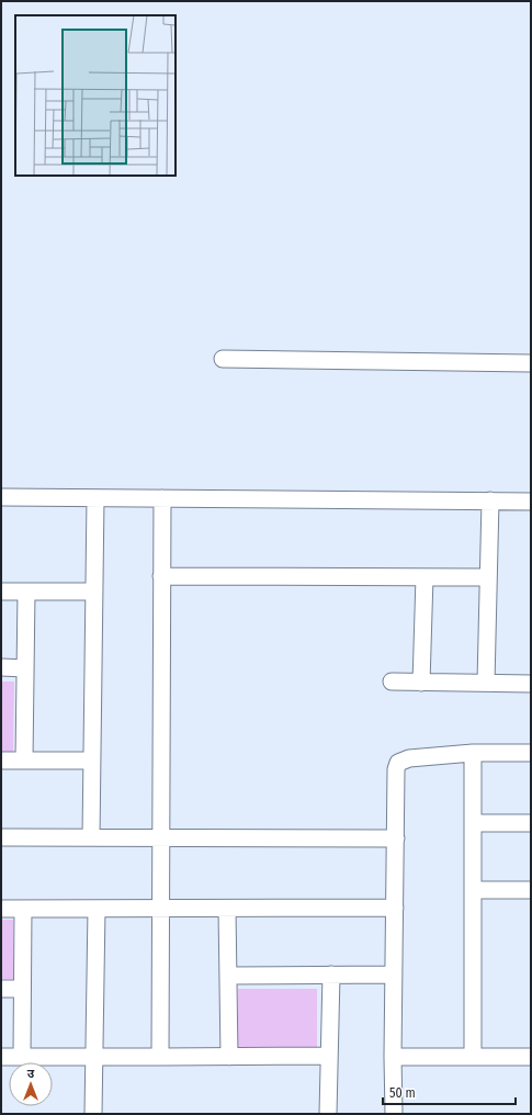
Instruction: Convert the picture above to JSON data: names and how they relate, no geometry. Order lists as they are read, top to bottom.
{
  "scale_bar": "50 m",
  "north": "top"
}
